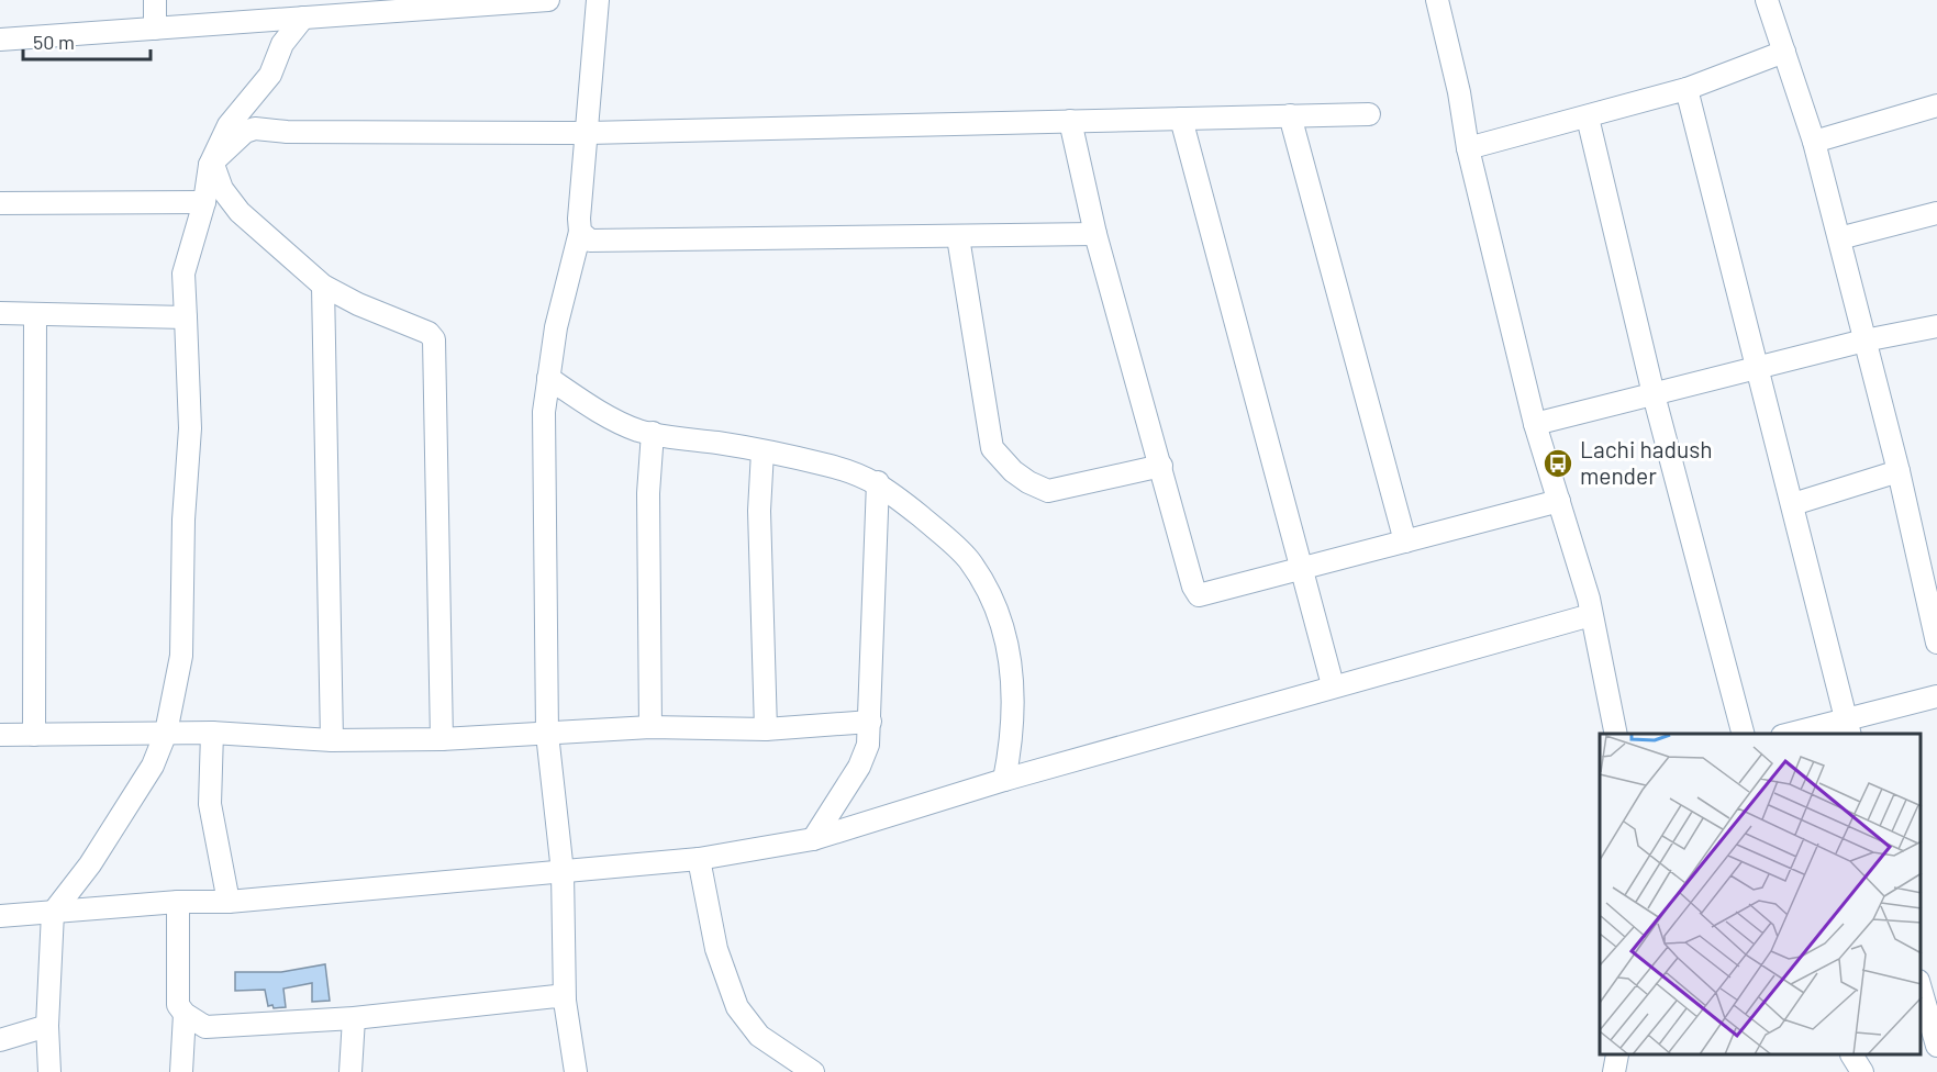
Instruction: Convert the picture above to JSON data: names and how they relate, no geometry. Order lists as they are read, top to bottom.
{
  "places": {
    "bus stop": ["Lachi hadush mender"]
  },
  "scale_bar": "50 m"
}
